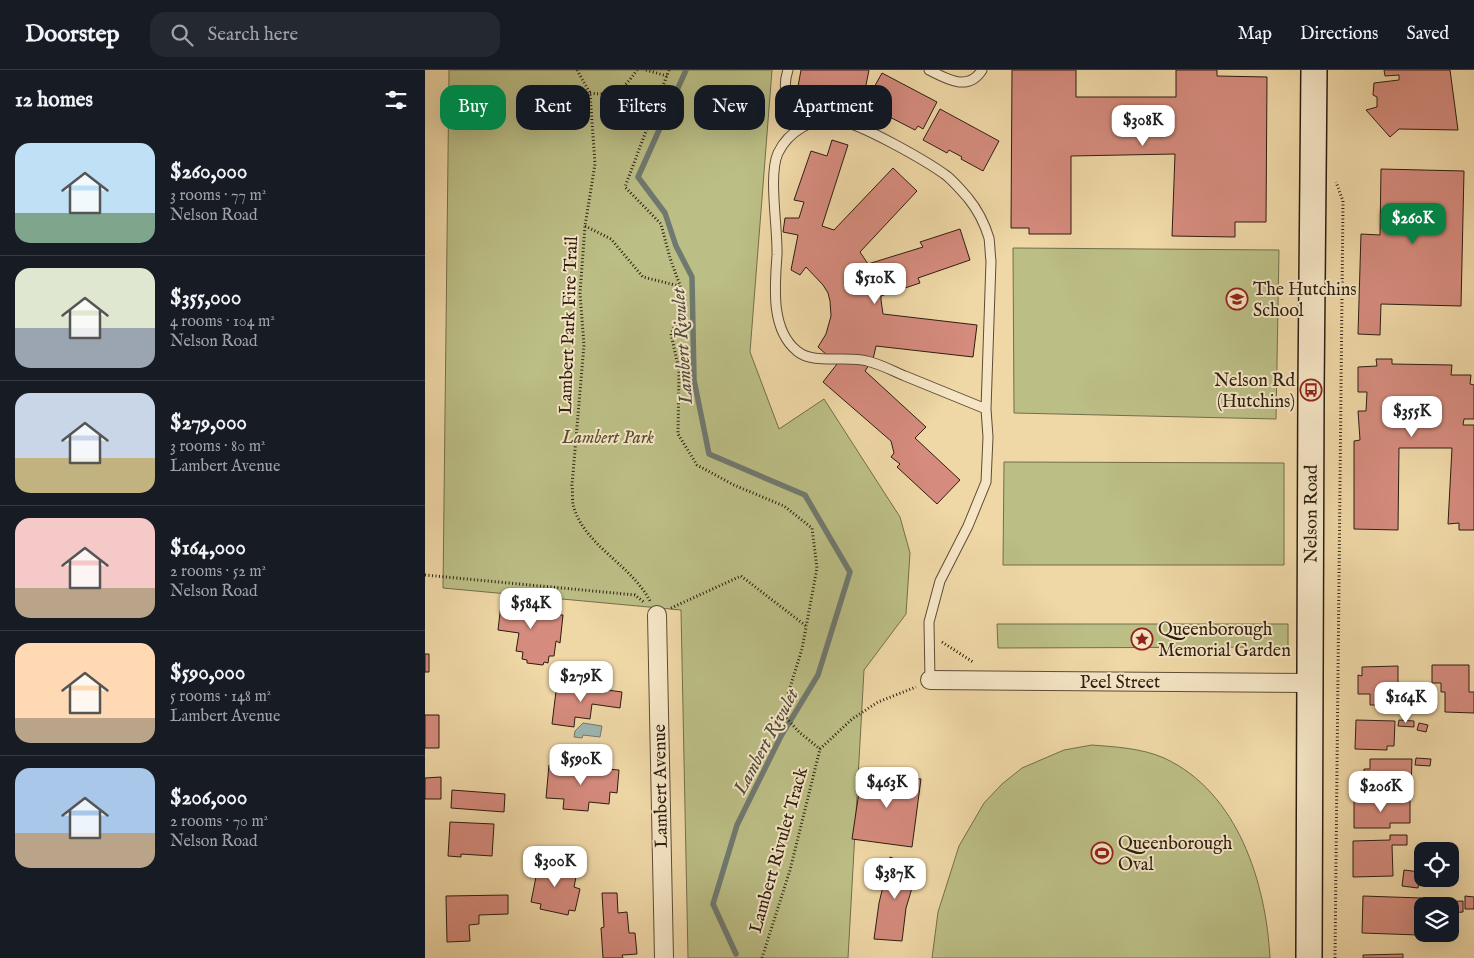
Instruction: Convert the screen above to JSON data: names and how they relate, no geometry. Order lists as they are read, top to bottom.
{
  "streets": {
    "street": ["Nelson Road", "Peel Street", "Lambert Avenue"],
    "path": ["Lambert Park Fire Trail", "Lambert Rivulet Track"]
  },
  "crossings": [
    ["Lambert Park Fire Trail", "Lambert Avenue"],
    ["Nelson Road", "Peel Street"],
    ["Peel Street", "Lambert Rivulet Track"]
  ],
  "water": ["Lambert Rivulet"],
  "parks": ["Lambert Park"],
  "places": {
    "school or university": ["The Hutchins School"],
    "bus stop": ["Nelson Rd (Hutchins)"],
    "place": ["Queenborough Memorial Garden"],
    "sports": ["Queenborough Oval"]
  },
  "page": {
    "header": "Doorstep",
    "search": "Search here",
    "nav": ["Map", "Directions", "Saved"],
    "heading": "12 homes",
    "chip": [
      "Buy",
      "Rent",
      "Filters",
      "New",
      "Apartment"
    ],
    "price": [
      "$308K",
      "$260K",
      "$510K",
      "$355K",
      "$584K",
      "$279K",
      "$164K",
      "$590K",
      "$463K",
      "$206K",
      "$300K",
      "$387K"
    ],
    "list": [
      {
        "name": "$260,000",
        "note": "3 rooms · 77 m² · Nelson Road"
      },
      {
        "name": "$355,000",
        "note": "4 rooms · 104 m² · Nelson Road"
      },
      {
        "name": "$279,000",
        "note": "3 rooms · 80 m² · Lambert Avenue"
      },
      {
        "name": "$164,000",
        "note": "2 rooms · 52 m² · Nelson Road"
      },
      {
        "name": "$590,000",
        "note": "5 rooms · 148 m² · Lambert Avenue"
      },
      {
        "name": "$206,000",
        "note": "2 rooms · 70 m² · Nelson Road"
      }
    ]
  }
}
